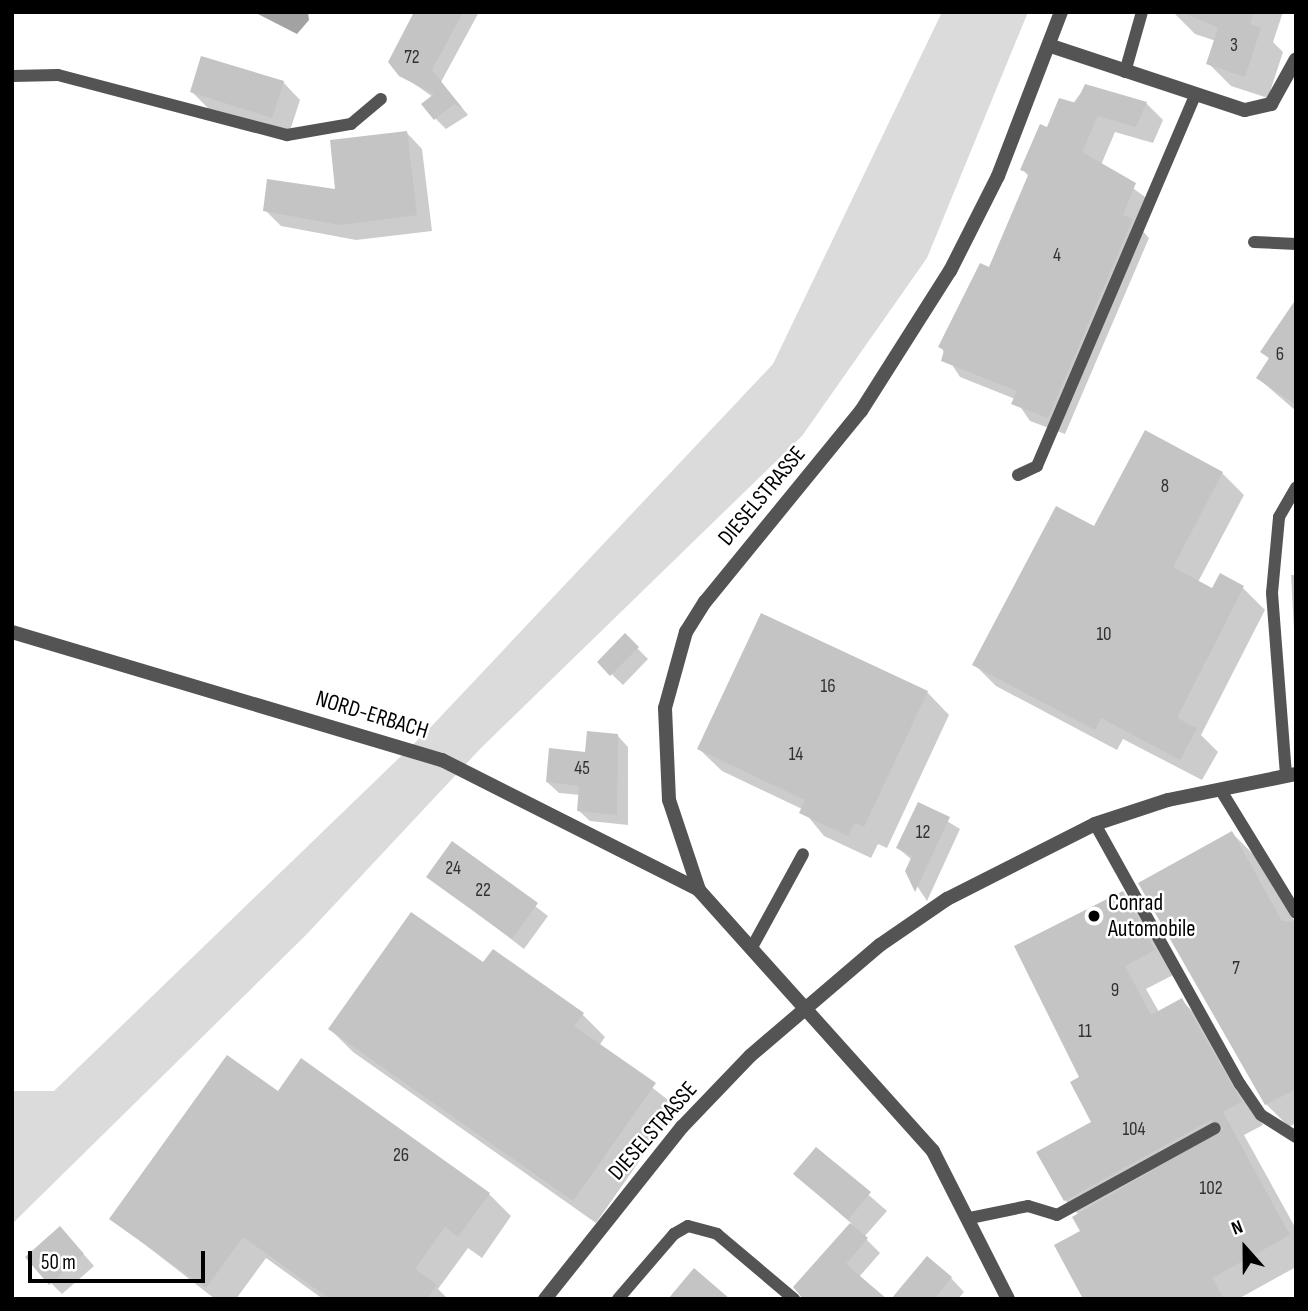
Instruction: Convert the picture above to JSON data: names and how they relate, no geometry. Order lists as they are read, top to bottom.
{
  "streets": {
    "street": ["DIESELSTRASSE", "NORD-ERBACH"]
  },
  "crossings": [
    ["DIESELSTRASSE", "NORD-ERBACH"]
  ],
  "places": ["Conrad Automobile"],
  "house_numbers": [
    "3",
    "72",
    "4",
    "6",
    "8",
    "10",
    "16",
    "14",
    "45",
    "12",
    "24",
    "22",
    "7",
    "9",
    "11",
    "104",
    "26",
    "102"
  ],
  "scale_bar": "50 m",
  "north": "top"
}
